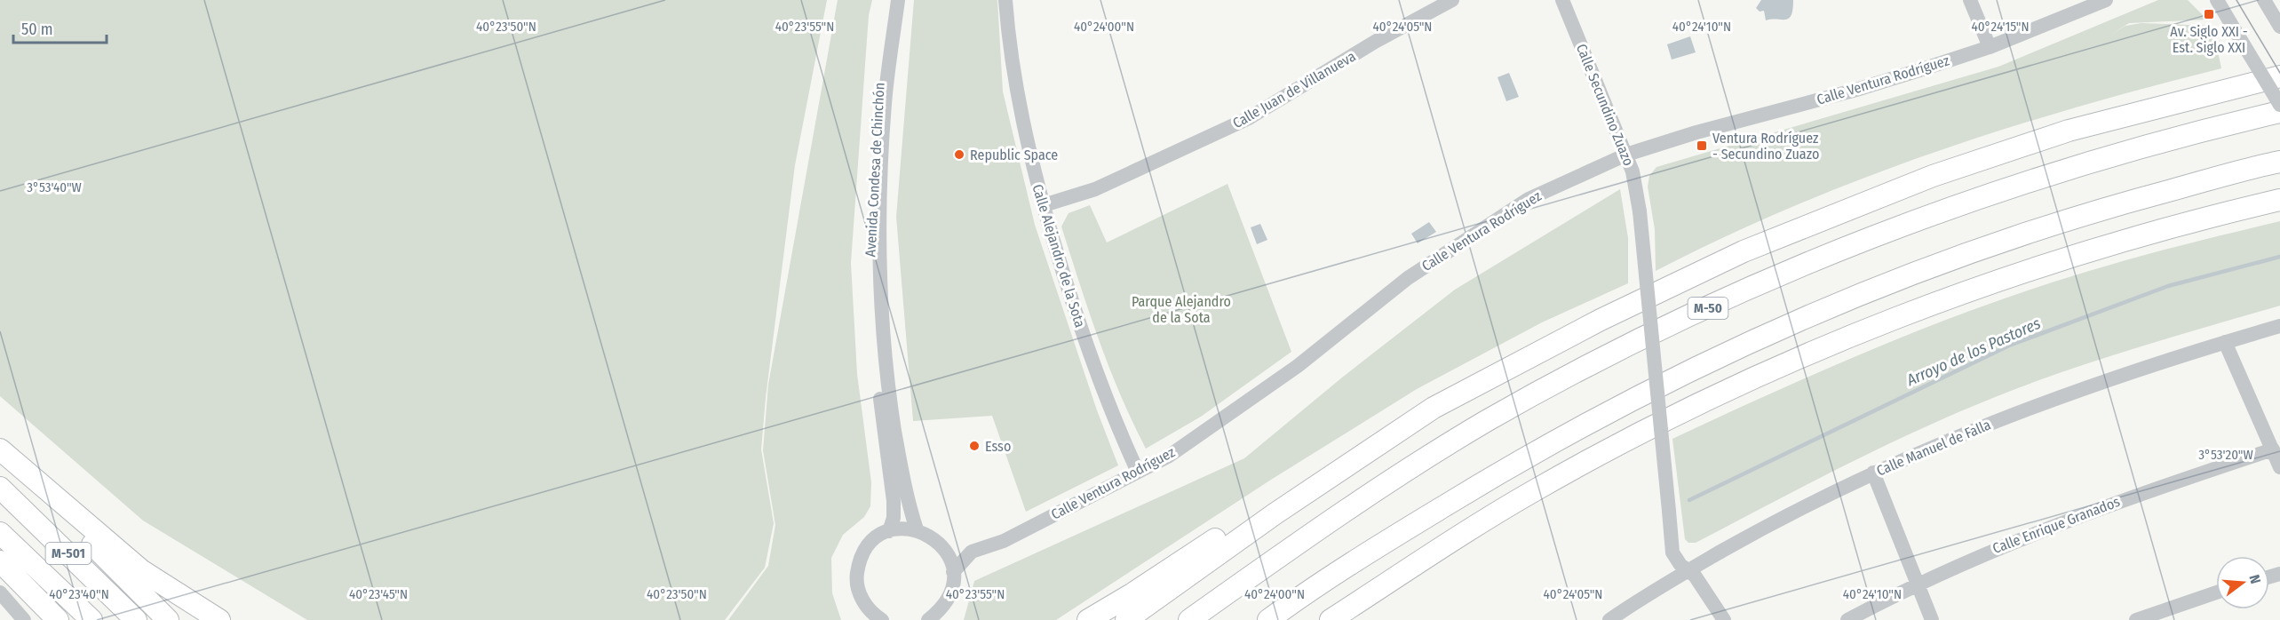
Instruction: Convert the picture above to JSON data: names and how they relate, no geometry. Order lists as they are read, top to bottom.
{
  "streets": {
    "highway": ["M-50", "M-501"],
    "street": [
      "Calle Ventura Rodríguez",
      "Calle Juan de Villanueva",
      "Calle Secundino Zuazo",
      "Avenida Condesa de Chinchón",
      "Calle Alejandro de la Sota",
      "Calle Manuel de Falla",
      "Calle Enrique Granados"
    ]
  },
  "crossings": [
    ["Calle Ventura Rodríguez", "Calle Secundino Zuazo"],
    ["Calle Ventura Rodríguez", "Calle Alejandro de la Sota"],
    ["Calle Juan de Villanueva", "Calle Alejandro de la Sota"],
    ["Calle Secundino Zuazo", "Calle Manuel de Falla"]
  ],
  "water": ["Arroyo de los Pastores"],
  "parks": ["Parque Alejandro de la Sota"],
  "places": {
    "transit": ["Av. Siglo XXI - Est. Siglo XXI", "Ventura Rodríguez - Secundino Zuazo"],
    "other": ["Republic Space", "Esso"]
  },
  "scale_bar": "50 m",
  "north": "right",
  "coordinates": [
    "40°23'50\"N",
    "40°23'55\"N",
    "40°24'00\"N",
    "40°24'05\"N",
    "40°24'10\"N",
    "40°24'15\"N",
    "3°53'40\"W",
    "3°53'20\"W",
    "40°23'40\"N",
    "40°23'45\"N"
  ]
}
